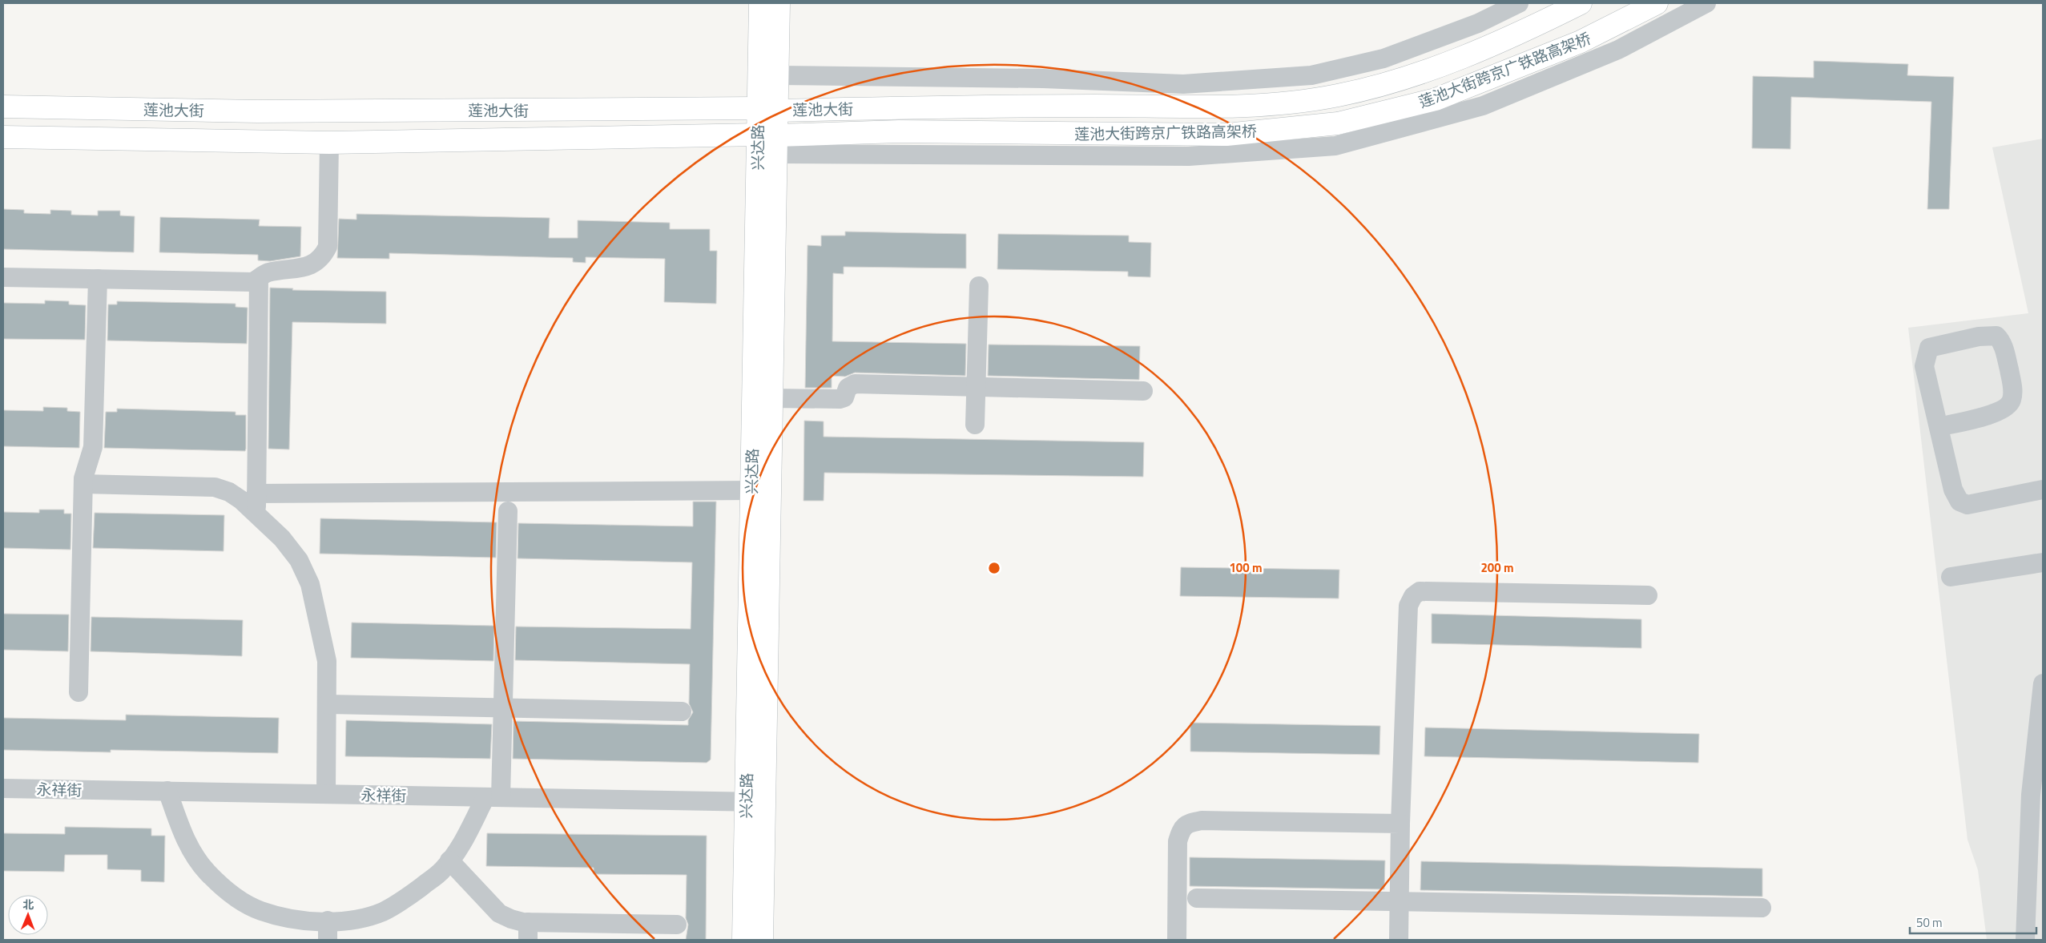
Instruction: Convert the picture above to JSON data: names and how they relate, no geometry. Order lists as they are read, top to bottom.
{
  "streets": {
    "main road": ["莲池大街跨京广铁路高架桥", "莲池大街", "兴达路"],
    "street": ["永祥街"]
  },
  "crossings": [
    ["莲池大街跨京广铁路高架桥", "莲池大街"],
    ["莲池大街", "兴达路"],
    ["兴达路", "永祥街"]
  ],
  "scale_bar": "50 m",
  "north": "top",
  "rings": ["100 m", "200 m"]
}
